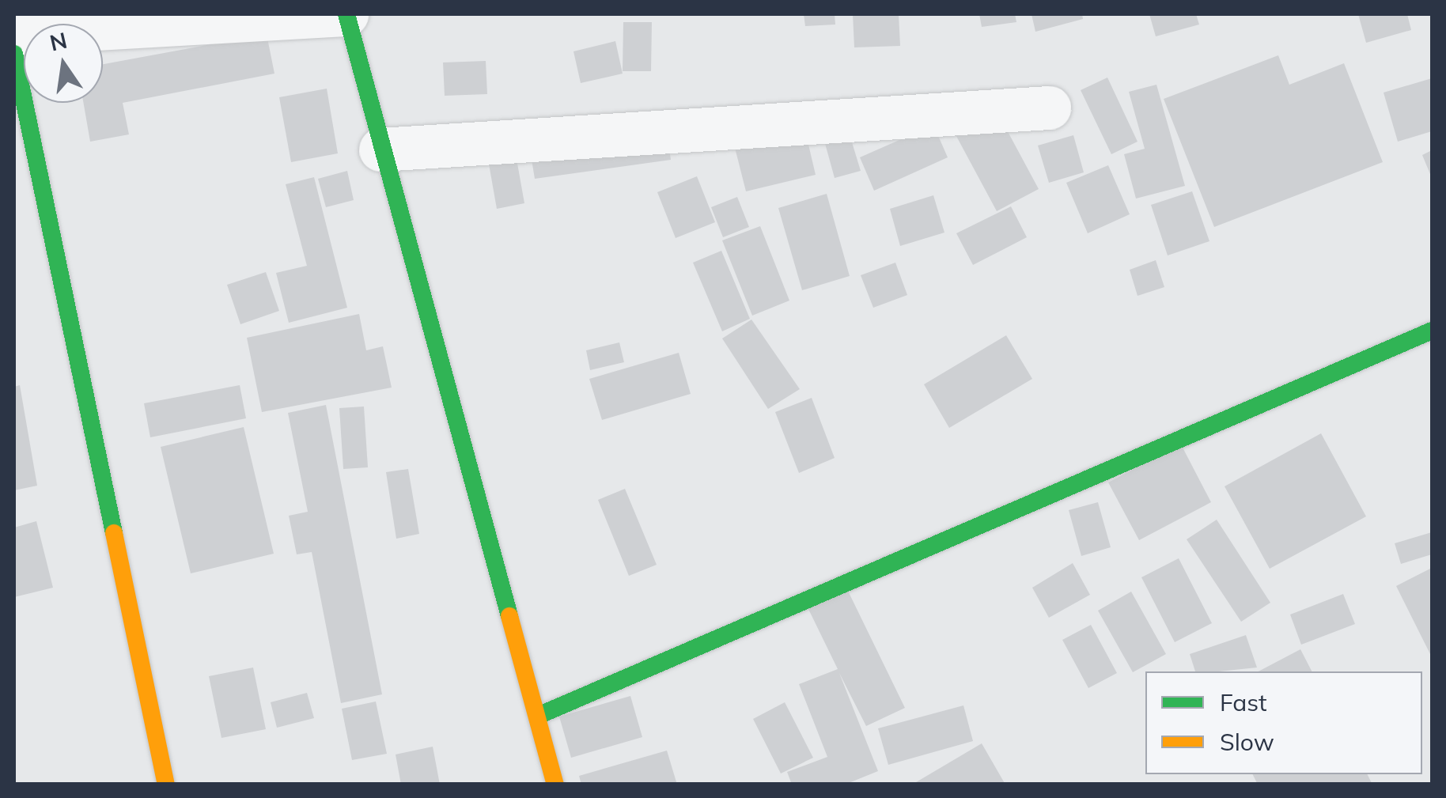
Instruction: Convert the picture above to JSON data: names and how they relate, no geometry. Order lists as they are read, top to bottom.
{
  "legend": ["Fast", "Slow"],
  "north": "top"
}
